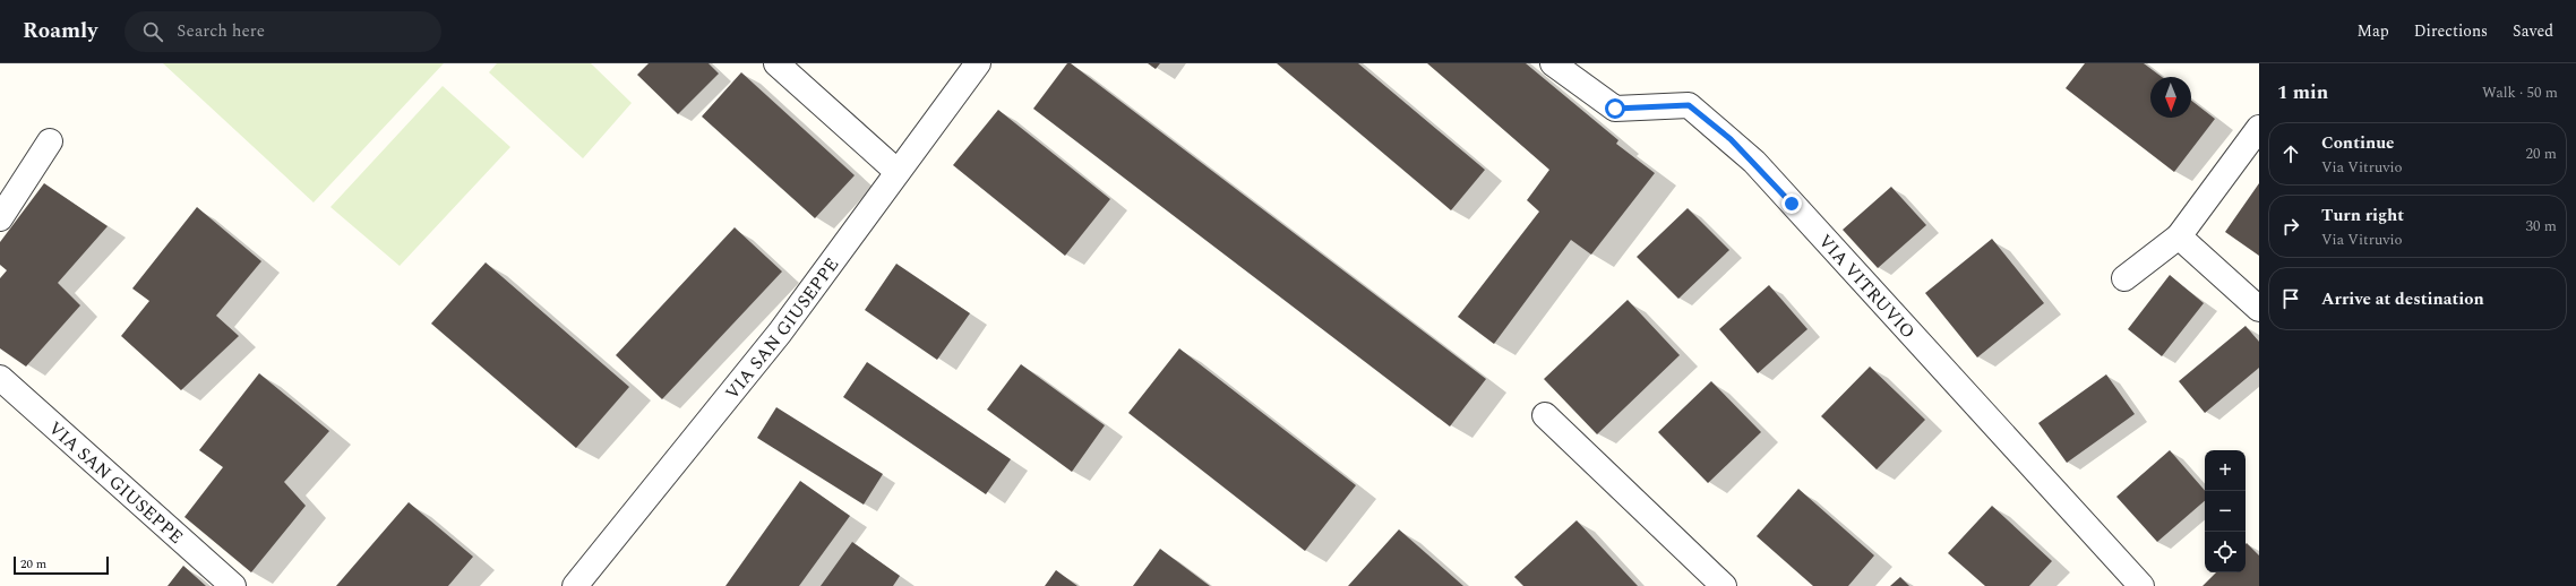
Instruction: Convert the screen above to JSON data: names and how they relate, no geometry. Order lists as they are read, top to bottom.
{
  "streets": {
    "street": ["VIA VITRUVIO", "VIA SAN GIUSEPPE"]
  },
  "scale_bar": "20 m",
  "north": "bottom",
  "page": {
    "header": "Roamly",
    "search": "Search here",
    "nav": ["Map", "Directions", "Saved"],
    "heading": ["1 min", "Walk · 50 m"],
    "list": [
      ["Continue", "Via Vitruvio", "20 m"],
      ["Turn right", "Via Vitruvio", "30 m"],
      "Arrive at destination"
    ],
    "map_buttons": ["+", "−"],
    "scale": "20 m"
  }
}
